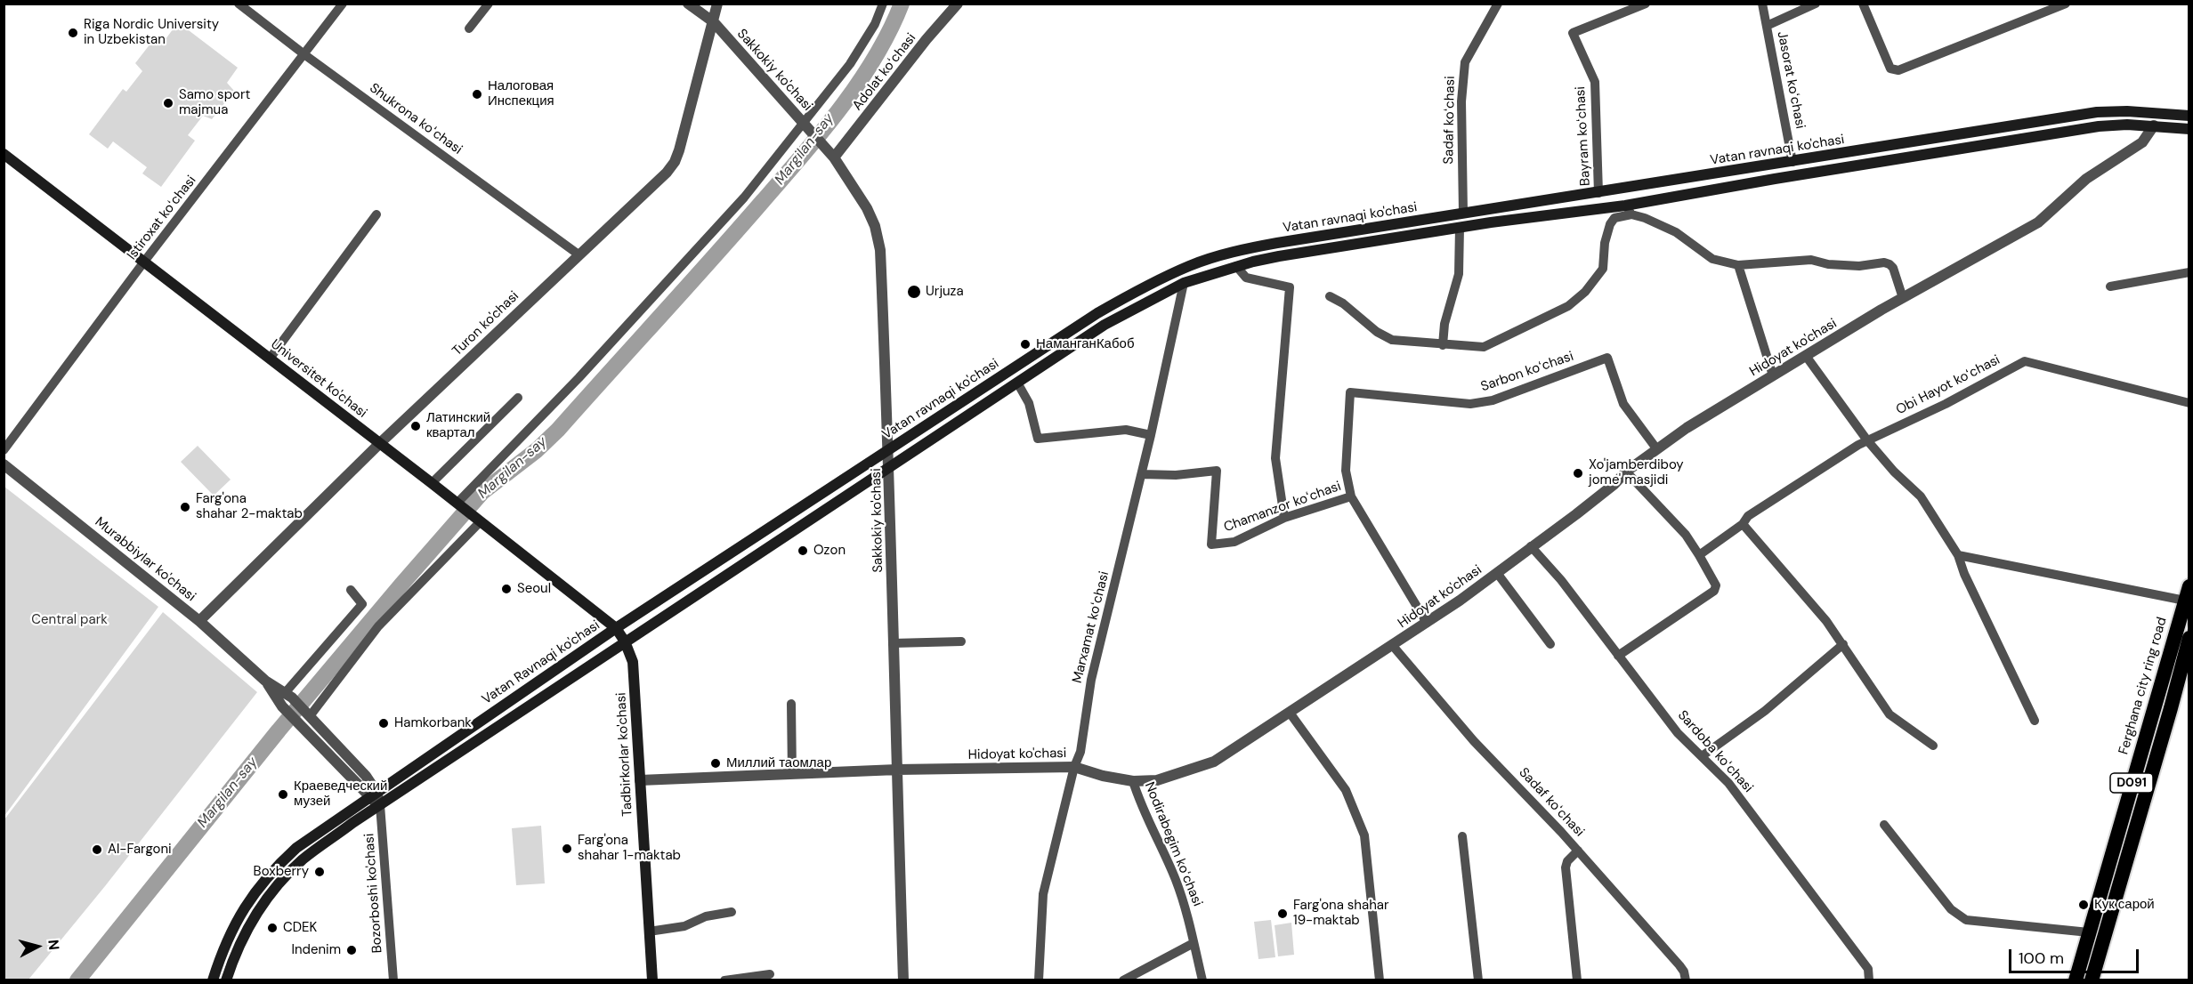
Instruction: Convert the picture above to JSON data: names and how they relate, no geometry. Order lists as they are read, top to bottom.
{
  "streets": {
    "highway": ["Ferghana city ring road", "D091"],
    "main road": [
      "Vatan ravnaqi ko'chasi",
      "Universitet ko'chasi",
      "Vatan Ravnaqi ko'chasi",
      "Tadbirkorlar ko'chasi"
    ],
    "street": [
      "Sakkokiy ko'chasi",
      "Adolat koʻchasi",
      "Jasorat koʻchasi",
      "Shukrona koʻchasi",
      "Sadaf koʻchasi",
      "Bayram koʻchasi",
      "Istiroxat koʻchasi",
      "Turon ko'chasi",
      "Hidoyat ko'chasi",
      "Sarbon koʻchasi",
      "Obi Hayot koʻchasi",
      "Chamanzor koʻchasi",
      "Murabbiylar ko'chasi",
      "Marxamat koʻchasi",
      "Sardoba koʻchasi",
      "Nodirabegim koʻchasi",
      "Bozorboshi ko'chasi"
    ]
  },
  "crossings": [
    ["Sakkokiy ko'chasi", "Adolat koʻchasi"],
    ["Sakkokiy ko'chasi", "Vatan ravnaqi ko'chasi"],
    ["Sakkokiy ko'chasi", "Turon ko'chasi"],
    ["Sakkokiy ko'chasi", "Hidoyat ko'chasi"],
    ["Jasorat koʻchasi", "Vatan ravnaqi ko'chasi"],
    ["Shukrona koʻchasi", "Istiroxat koʻchasi"],
    ["Shukrona koʻchasi", "Turon ko'chasi"],
    ["Sadaf koʻchasi", "Vatan ravnaqi ko'chasi"],
    ["Sadaf koʻchasi", "Hidoyat ko'chasi"],
    ["Bayram koʻchasi", "Vatan ravnaqi ko'chasi"],
    ["Vatan ravnaqi ko'chasi", "Hidoyat ko'chasi"],
    ["Vatan ravnaqi ko'chasi", "Universitet ko'chasi"],
    ["Vatan ravnaqi ko'chasi", "Marxamat koʻchasi"],
    ["Vatan ravnaqi ko'chasi", "Vatan Ravnaqi ko'chasi"],
    ["Vatan ravnaqi ko'chasi", "Tadbirkorlar ko'chasi"],
    ["Istiroxat koʻchasi", "Universitet ko'chasi"],
    ["Turon ko'chasi", "Universitet ko'chasi"],
    ["Turon ko'chasi", "Murabbiylar ko'chasi"],
    ["Hidoyat ko'chasi", "Sarbon koʻchasi"],
    ["Hidoyat ko'chasi", "Marxamat koʻchasi"],
    ["Hidoyat ko'chasi", "Sardoba koʻchasi"],
    ["Hidoyat ko'chasi", "Tadbirkorlar ko'chasi"],
    ["Hidoyat ko'chasi", "Nodirabegim koʻchasi"],
    ["Sarbon koʻchasi", "Chamanzor koʻchasi"],
    ["Universitet ko'chasi", "Vatan Ravnaqi ko'chasi"],
    ["Universitet ko'chasi", "Tadbirkorlar ko'chasi"],
    ["Chamanzor koʻchasi", "Marxamat koʻchasi"],
    ["Murabbiylar ko'chasi", "Vatan Ravnaqi ko'chasi"],
    ["Murabbiylar ko'chasi", "Bozorboshi ko'chasi"],
    ["Vatan Ravnaqi ko'chasi", "Tadbirkorlar ko'chasi"]
  ],
  "water": ["Margilan-say"],
  "parks": ["Central park"],
  "places": [
    "Riga Nordic University in Uzbekistan",
    "Налоговая Инспекция",
    "Samo sport majmua",
    "Urjuza",
    "НаманганКабоб",
    "Латинский квартал",
    "Xo'jamberdiboy jome' masjidi",
    "Farg'ona shahar 2-maktab",
    "Ozon",
    "Seoul",
    "Hamkorbank",
    "Миллий таомлар",
    "Краеведческий музей",
    "Farg'ona shahar 1-maktab",
    "Al-Fargoni",
    "Boxberry",
    "Кук сарой",
    "Farg'ona shahar 19-maktab",
    "CDEK",
    "Indenim"
  ],
  "scale_bar": "100 m",
  "north": "right"
}
